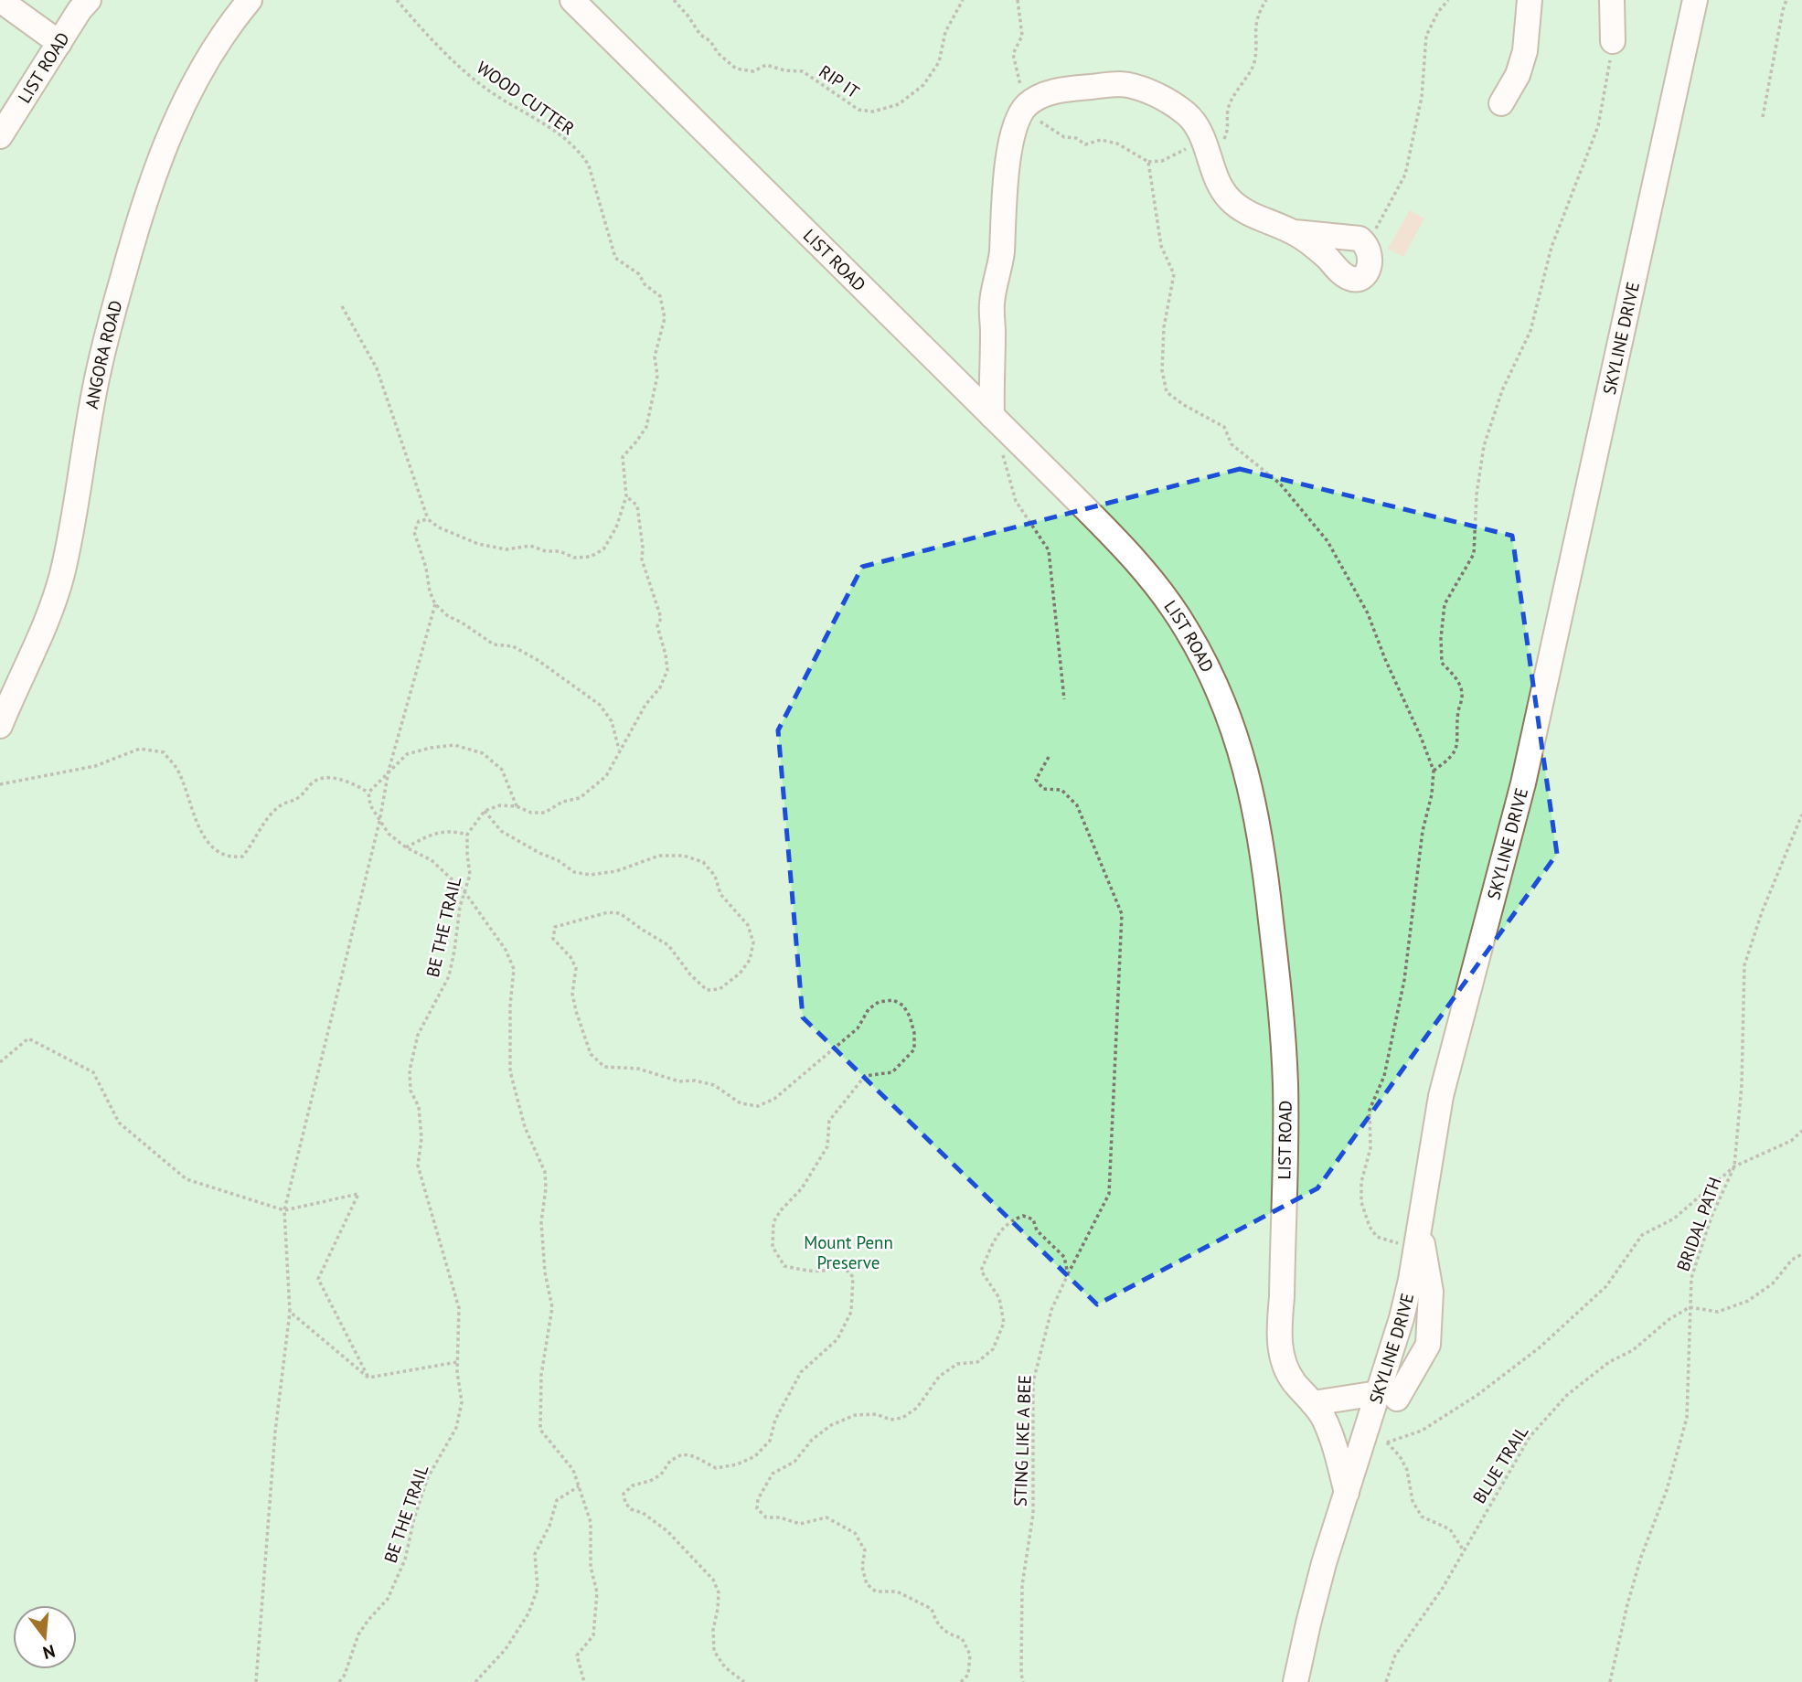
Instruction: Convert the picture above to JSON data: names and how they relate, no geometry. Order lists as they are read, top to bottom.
{
  "streets": {
    "street": ["LIST ROAD", "SKYLINE DRIVE", "ANGORA ROAD"],
    "path": [
      "RIP IT",
      "WOOD CUTTER",
      "BE THE TRAIL",
      "BRIDAL PATH",
      "STING LIKE A BEE",
      "BLUE TRAIL"
    ]
  },
  "crossings": [
    ["LIST ROAD", "SKYLINE DRIVE"],
    ["BRIDAL PATH", "BLUE TRAIL"]
  ],
  "parks": ["Mount Penn Preserve"],
  "north": "bottom"
}
